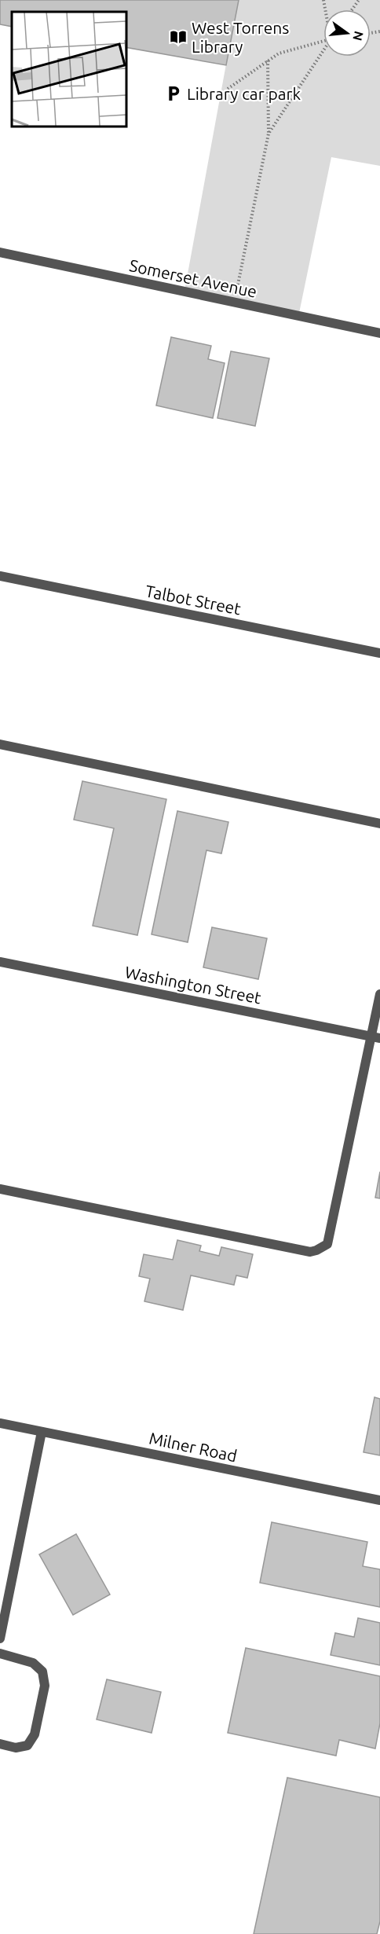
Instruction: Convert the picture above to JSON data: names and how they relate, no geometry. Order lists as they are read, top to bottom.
{
  "streets": {
    "street": [
      "Somerset Avenue",
      "Talbot Street",
      "Washington Street",
      "Milner Road"
    ]
  },
  "places": {
    "library": ["West Torrens Library"],
    "parking": ["Library car park"]
  },
  "north": "right"
}
